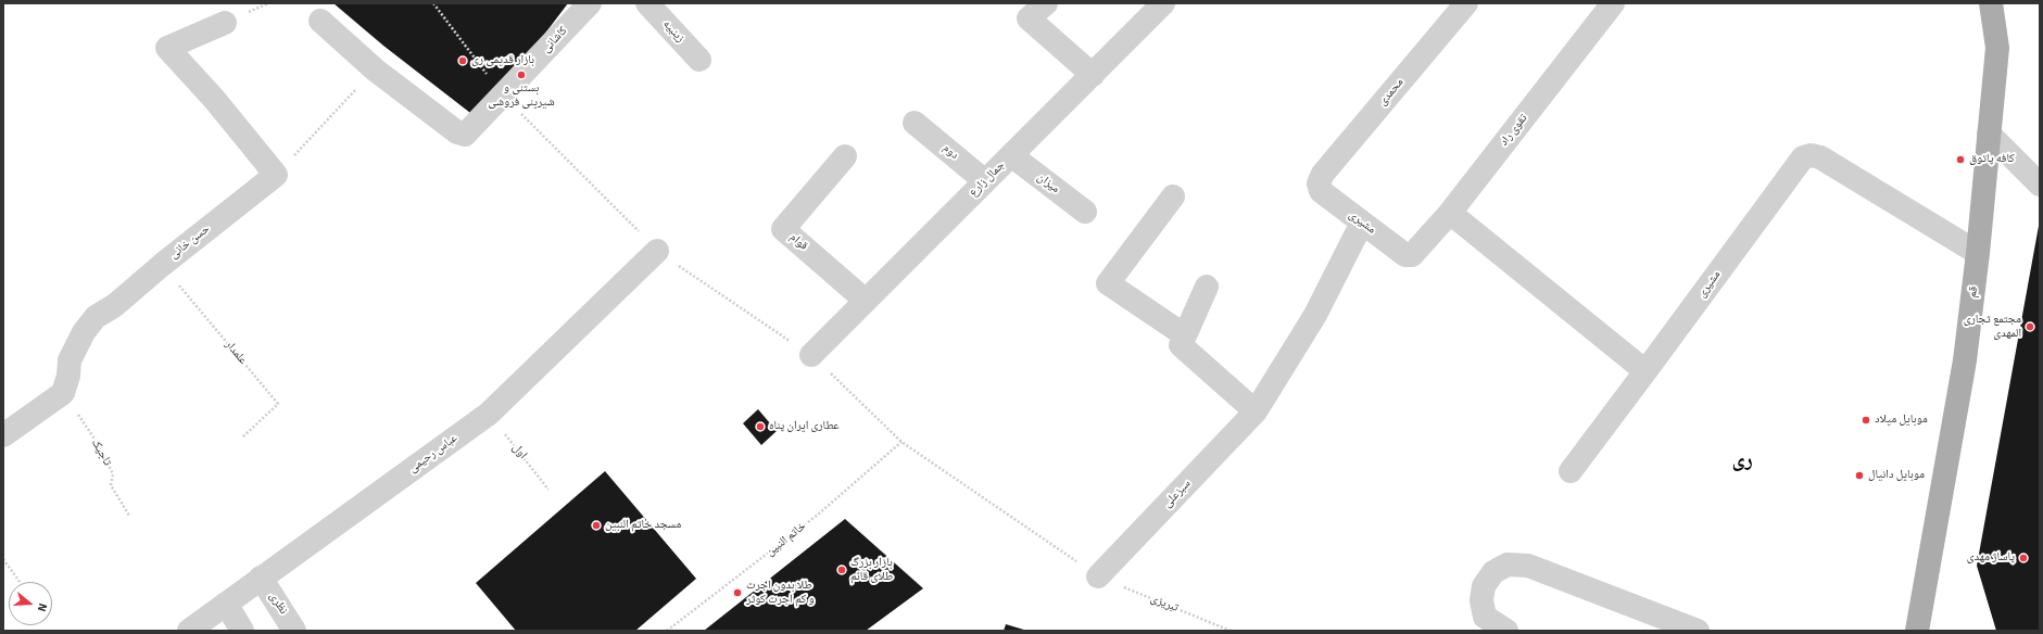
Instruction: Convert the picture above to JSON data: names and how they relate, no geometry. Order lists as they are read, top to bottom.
{
  "streets": {
    "main road": ["قم"],
    "street": [
      "زینبیه",
      "کاشانی",
      "محمدی",
      "تقوی راد",
      "دوم",
      "جمال زارع",
      "میزان",
      "مشیری",
      "حسن خانی",
      "قوام",
      "عباس رحیمی",
      "سبزعلی",
      "نظری"
    ],
    "path": [
      "علمدار",
      "اول",
      "تاجیک",
      "خاتم النبین",
      "تبریزی"
    ]
  },
  "crossings": [
    ["محمدی", "مشیری"],
    ["تقوی راد", "مشیری"],
    ["دوم", "جمال زارع"],
    ["جمال زارع", "میزان"],
    ["جمال زارع", "قوام"],
    ["مشیری", "قم"],
    ["مشیری", "سبزعلی"],
    ["حسن خانی", "علمدار"],
    ["حسن خانی", "تاجیک"],
    ["اول", "عباس رحیمی"],
    ["عباس رحیمی", "نظری"],
    ["سبزعلی", "تبریزی"]
  ],
  "districts": ["ری"],
  "places": [
    "بازار قدیمی ری",
    "بستنی و شیرینی فروشی",
    "کافه پاتوق",
    "مجتمع تجاری المهدی",
    "موبایل میلاد",
    "عطاری ایران پناه",
    "موبایل دانیال",
    "مسجد خاتم النبین",
    "پاساژ مهدی",
    "بازار بزرگ طلای قائم",
    "طلا بدون اجرت و كم اجرت كوثر"
  ],
  "north": "right"
}
